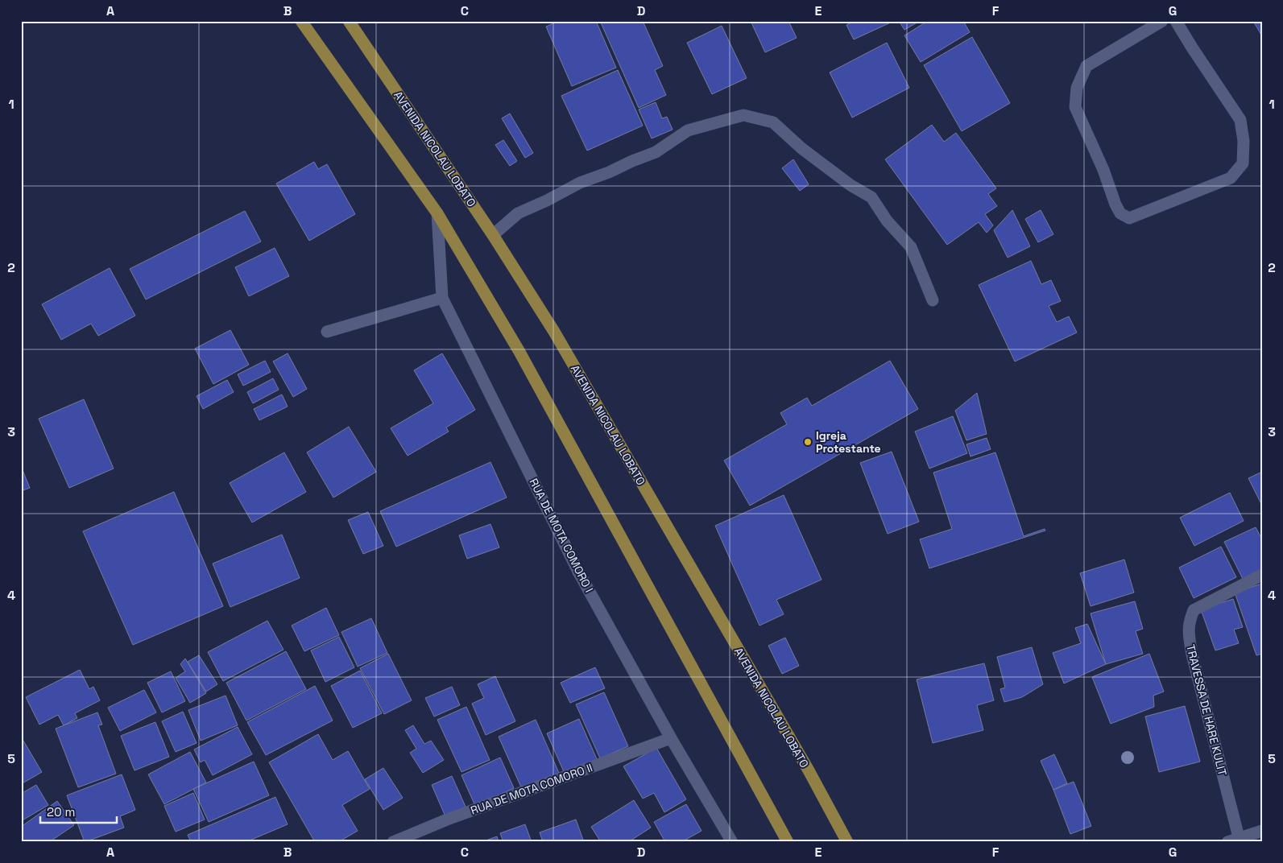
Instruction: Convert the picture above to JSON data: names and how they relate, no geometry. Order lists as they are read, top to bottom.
{
  "streets": {
    "main road": ["AVENIDA NICOLAU LOBATO"],
    "street": ["RUA DE MOTA COMORO I", "TRAVESSA DE HARE KULIT", "RUA DE MOTA COMORO II"]
  },
  "crossings": [
    ["RUA DE MOTA COMORO I", "RUA DE MOTA COMORO II"]
  ],
  "places": ["Igreja Protestante"],
  "scale_bar": "20 m",
  "grid": {
    "columns": [
      "A",
      "B",
      "C",
      "D",
      "E",
      "F",
      "G"
    ],
    "rows": [
      "1",
      "2",
      "3",
      "4",
      "5"
    ]
  }
}
